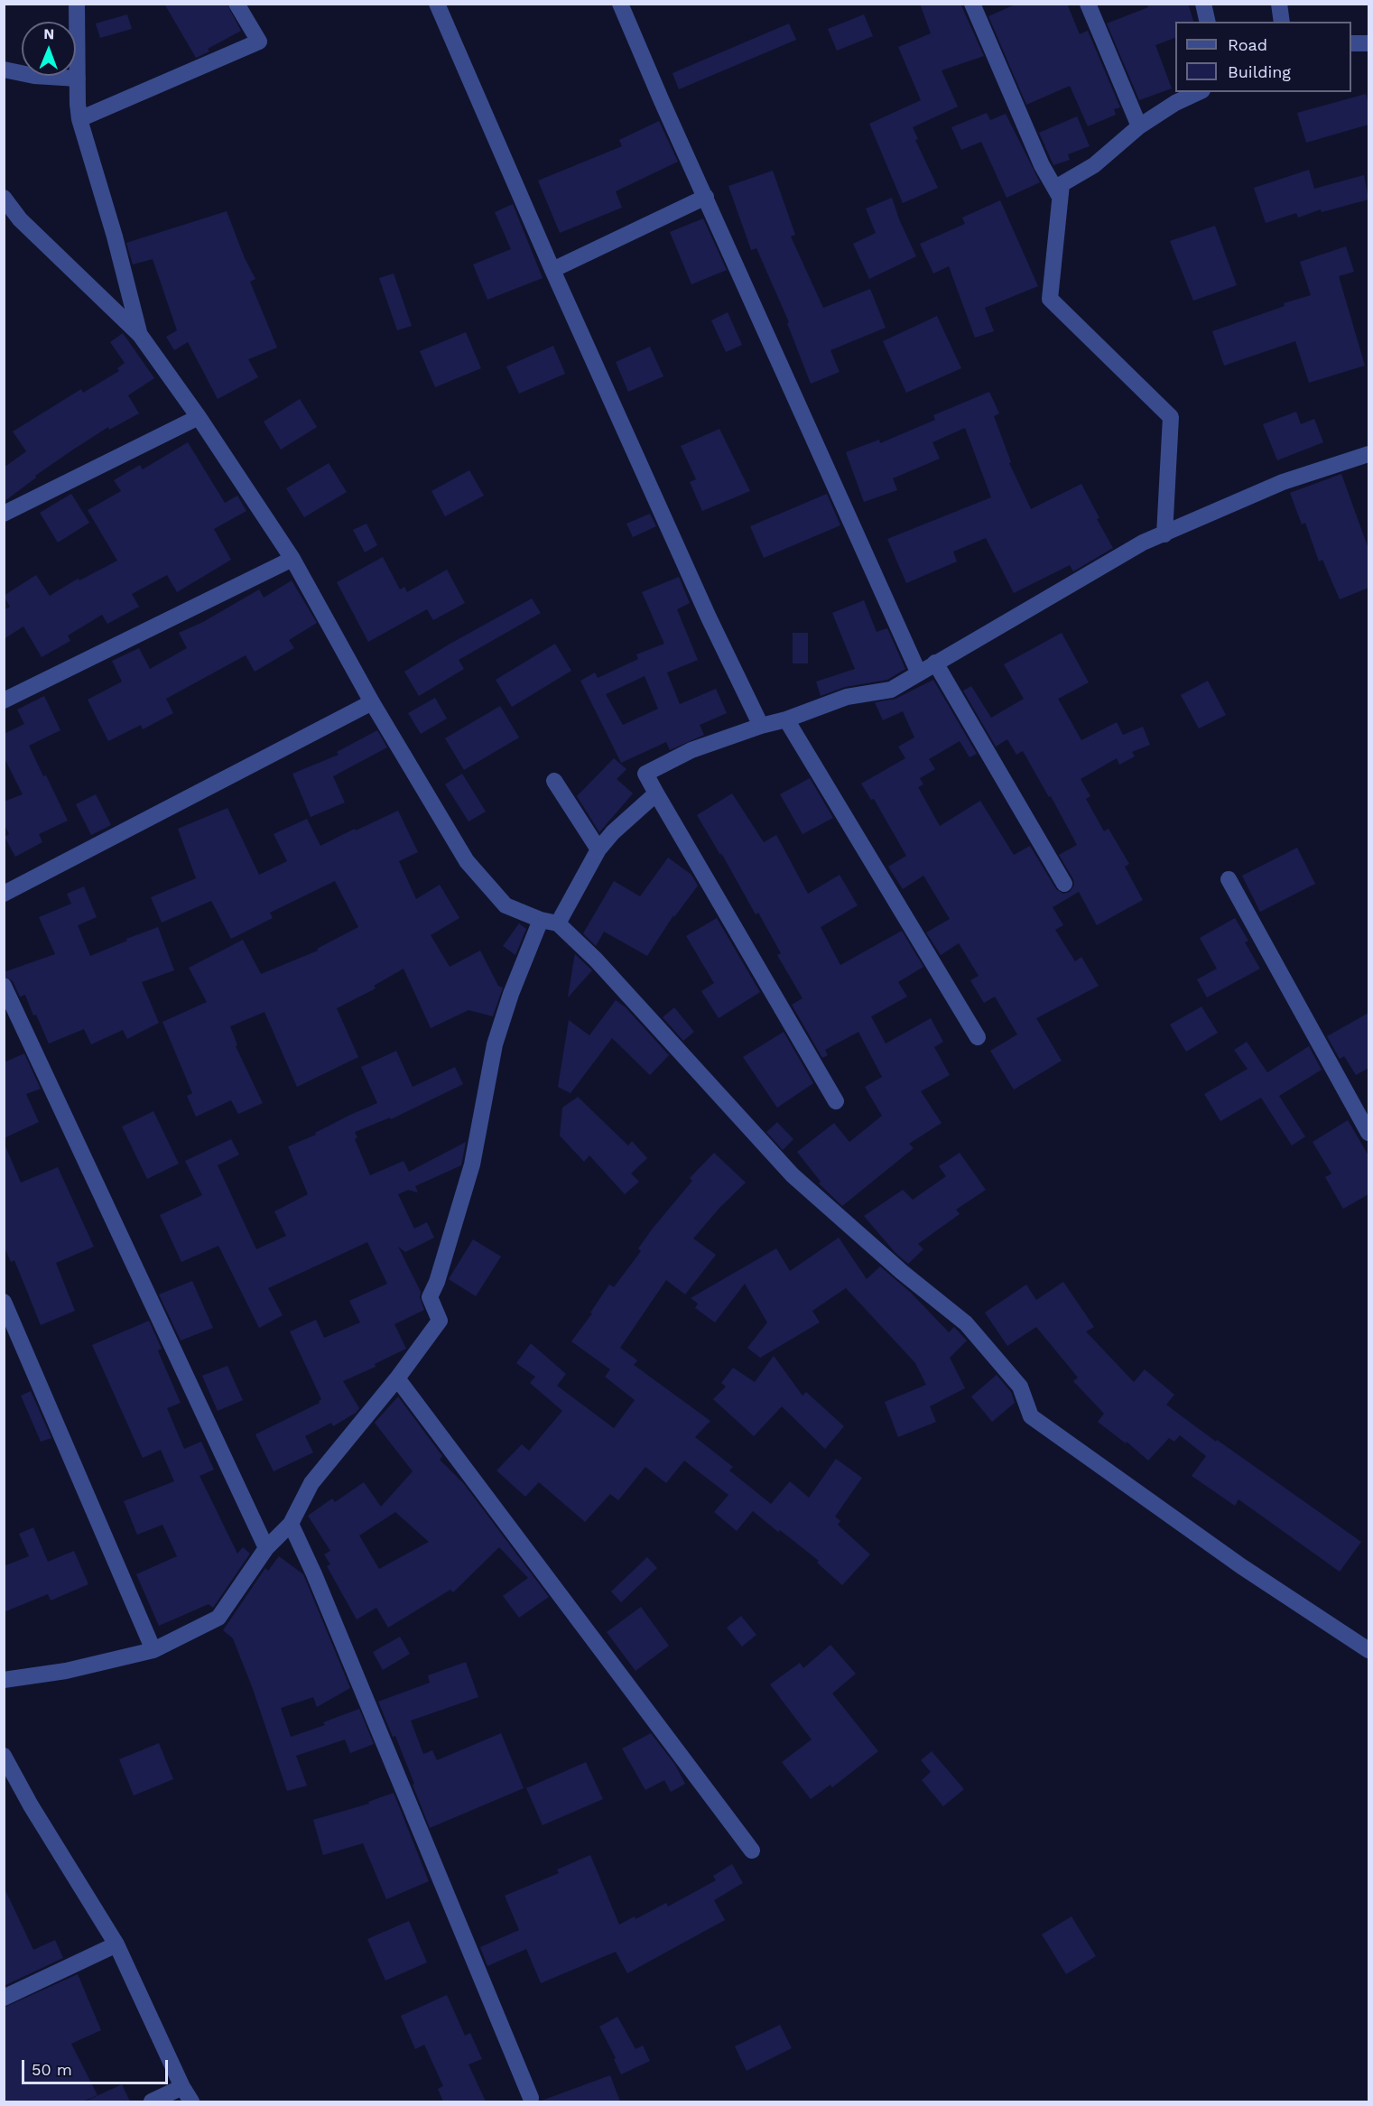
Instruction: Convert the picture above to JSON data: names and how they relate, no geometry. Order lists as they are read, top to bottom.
{
  "legend": ["Road", "Building"],
  "scale_bar": "50 m",
  "north": "top"
}
